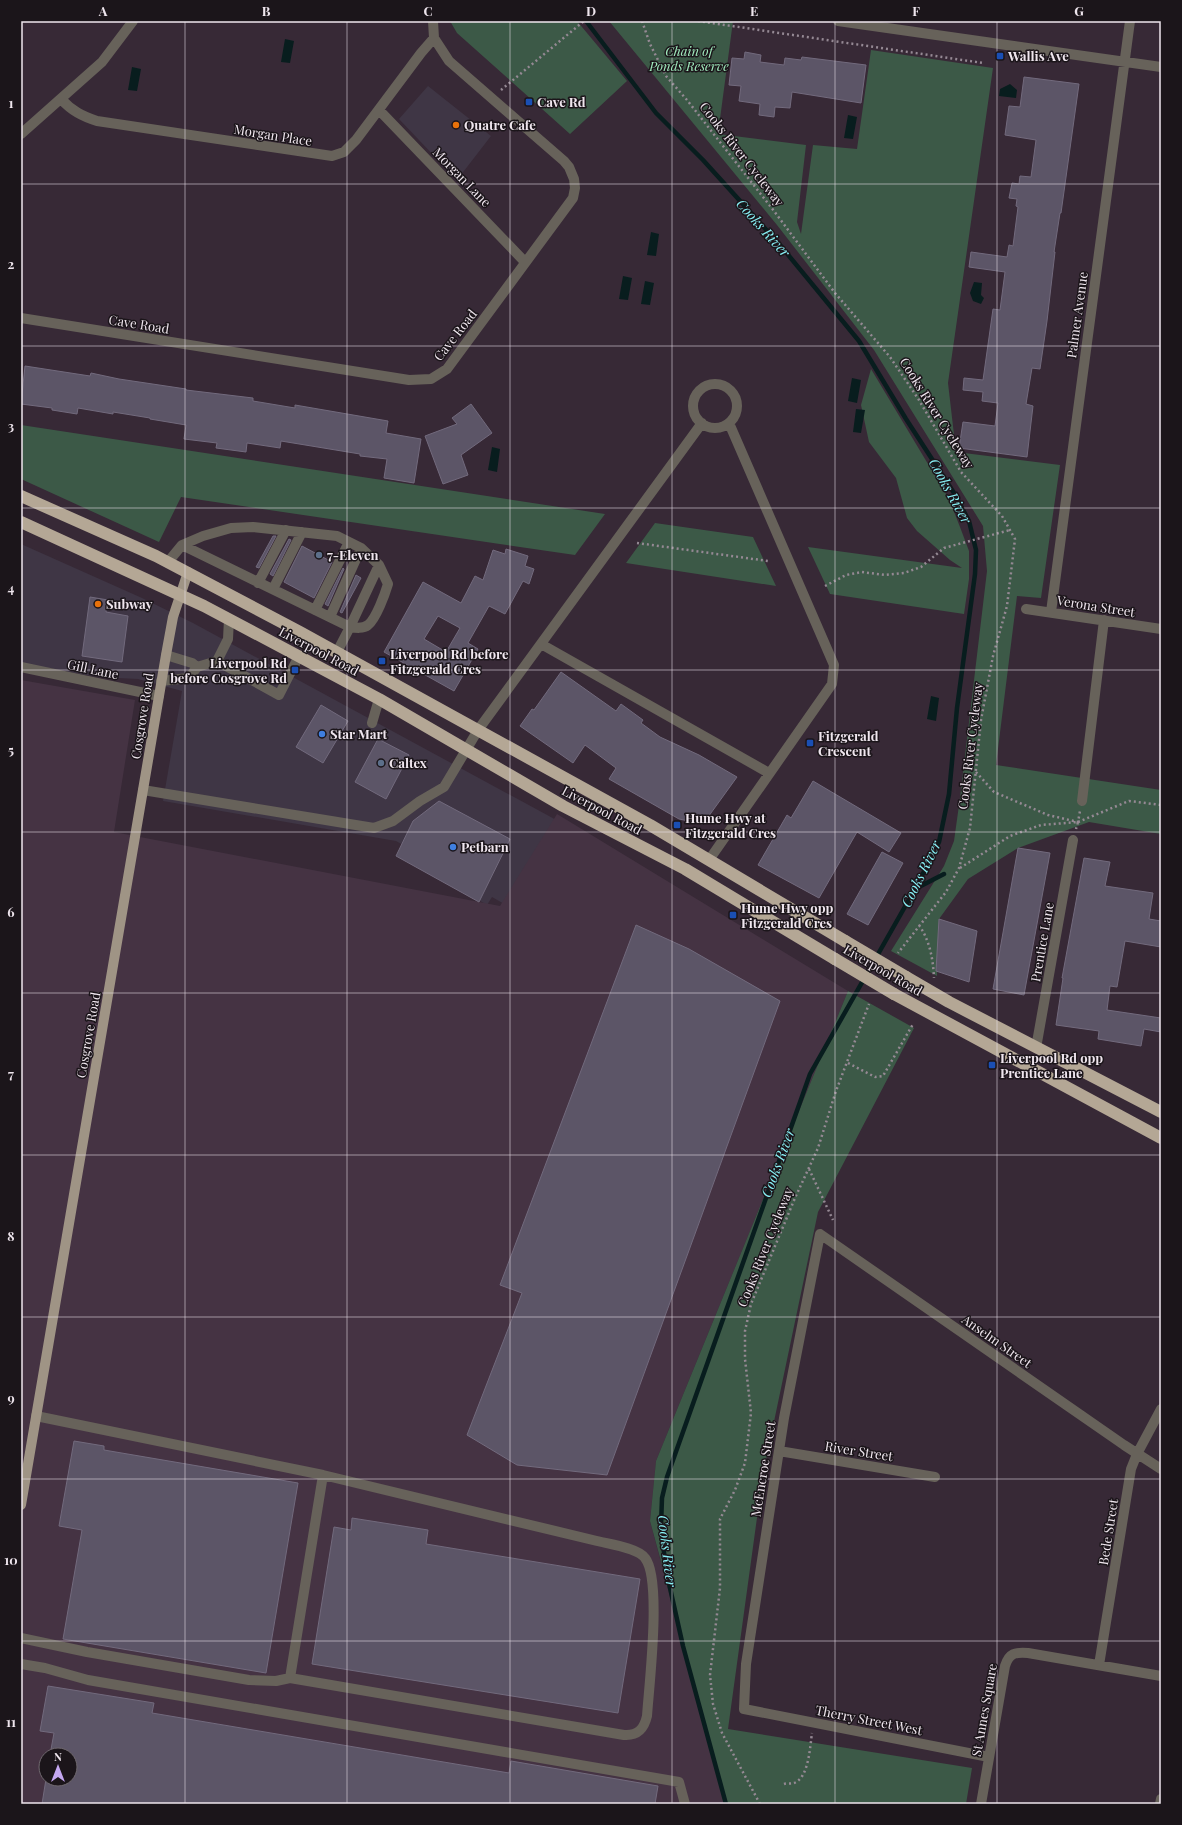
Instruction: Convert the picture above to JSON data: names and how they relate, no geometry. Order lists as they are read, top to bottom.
{
  "streets": {
    "highway": ["Liverpool Road"],
    "main road": ["Cosgrove Road"],
    "street": [
      "Morgan Place",
      "Morgan Lane",
      "Palmer Avenue",
      "Cave Road",
      "Verona Street",
      "Gill Lane",
      "Prentice Lane",
      "Anselm Street",
      "River Street",
      "McEncroe Street",
      "Bede Street",
      "St Annes Square",
      "Therry Street West"
    ],
    "path": ["Cooks River Cycleway"]
  },
  "crossings": [
    ["Morgan Place", "Morgan Lane"],
    ["Morgan Place", "Cave Road"],
    ["Morgan Lane", "Cave Road"],
    ["Palmer Avenue", "Verona Street"],
    ["Liverpool Road", "Cosgrove Road"],
    ["Liverpool Road", "Prentice Lane"],
    ["Gill Lane", "Cosgrove Road"],
    ["Anselm Street", "McEncroe Street"],
    ["Anselm Street", "Bede Street"],
    ["River Street", "McEncroe Street"],
    ["McEncroe Street", "Therry Street West"],
    ["Bede Street", "St Annes Square"],
    ["St Annes Square", "Therry Street West"]
  ],
  "water": ["Cooks River"],
  "parks": ["Chain of Ponds Reserve"],
  "places": {
    "transit": [
      "Wallis Ave",
      "Cave Rd",
      "Liverpool Rd before Fitzgerald Cres",
      "Liverpool Rd before Cosgrove Rd",
      "Fitzgerald Crescent",
      "Hume Hwy at Fitzgerald Cres",
      "Hume Hwy opp Fitzgerald Cres",
      "Liverpool Rd opp Prentice Lane"
    ],
    "other": [
      "Quatre Cafe",
      "7-Eleven",
      "Subway",
      "Star Mart",
      "Caltex",
      "Petbarn"
    ]
  },
  "north": "top",
  "grid": {
    "columns": [
      "A",
      "B",
      "C",
      "D",
      "E",
      "F",
      "G"
    ],
    "rows": [
      "1",
      "2",
      "3",
      "4",
      "5",
      "6",
      "7",
      "8",
      "9",
      "10",
      "11"
    ]
  }
}
